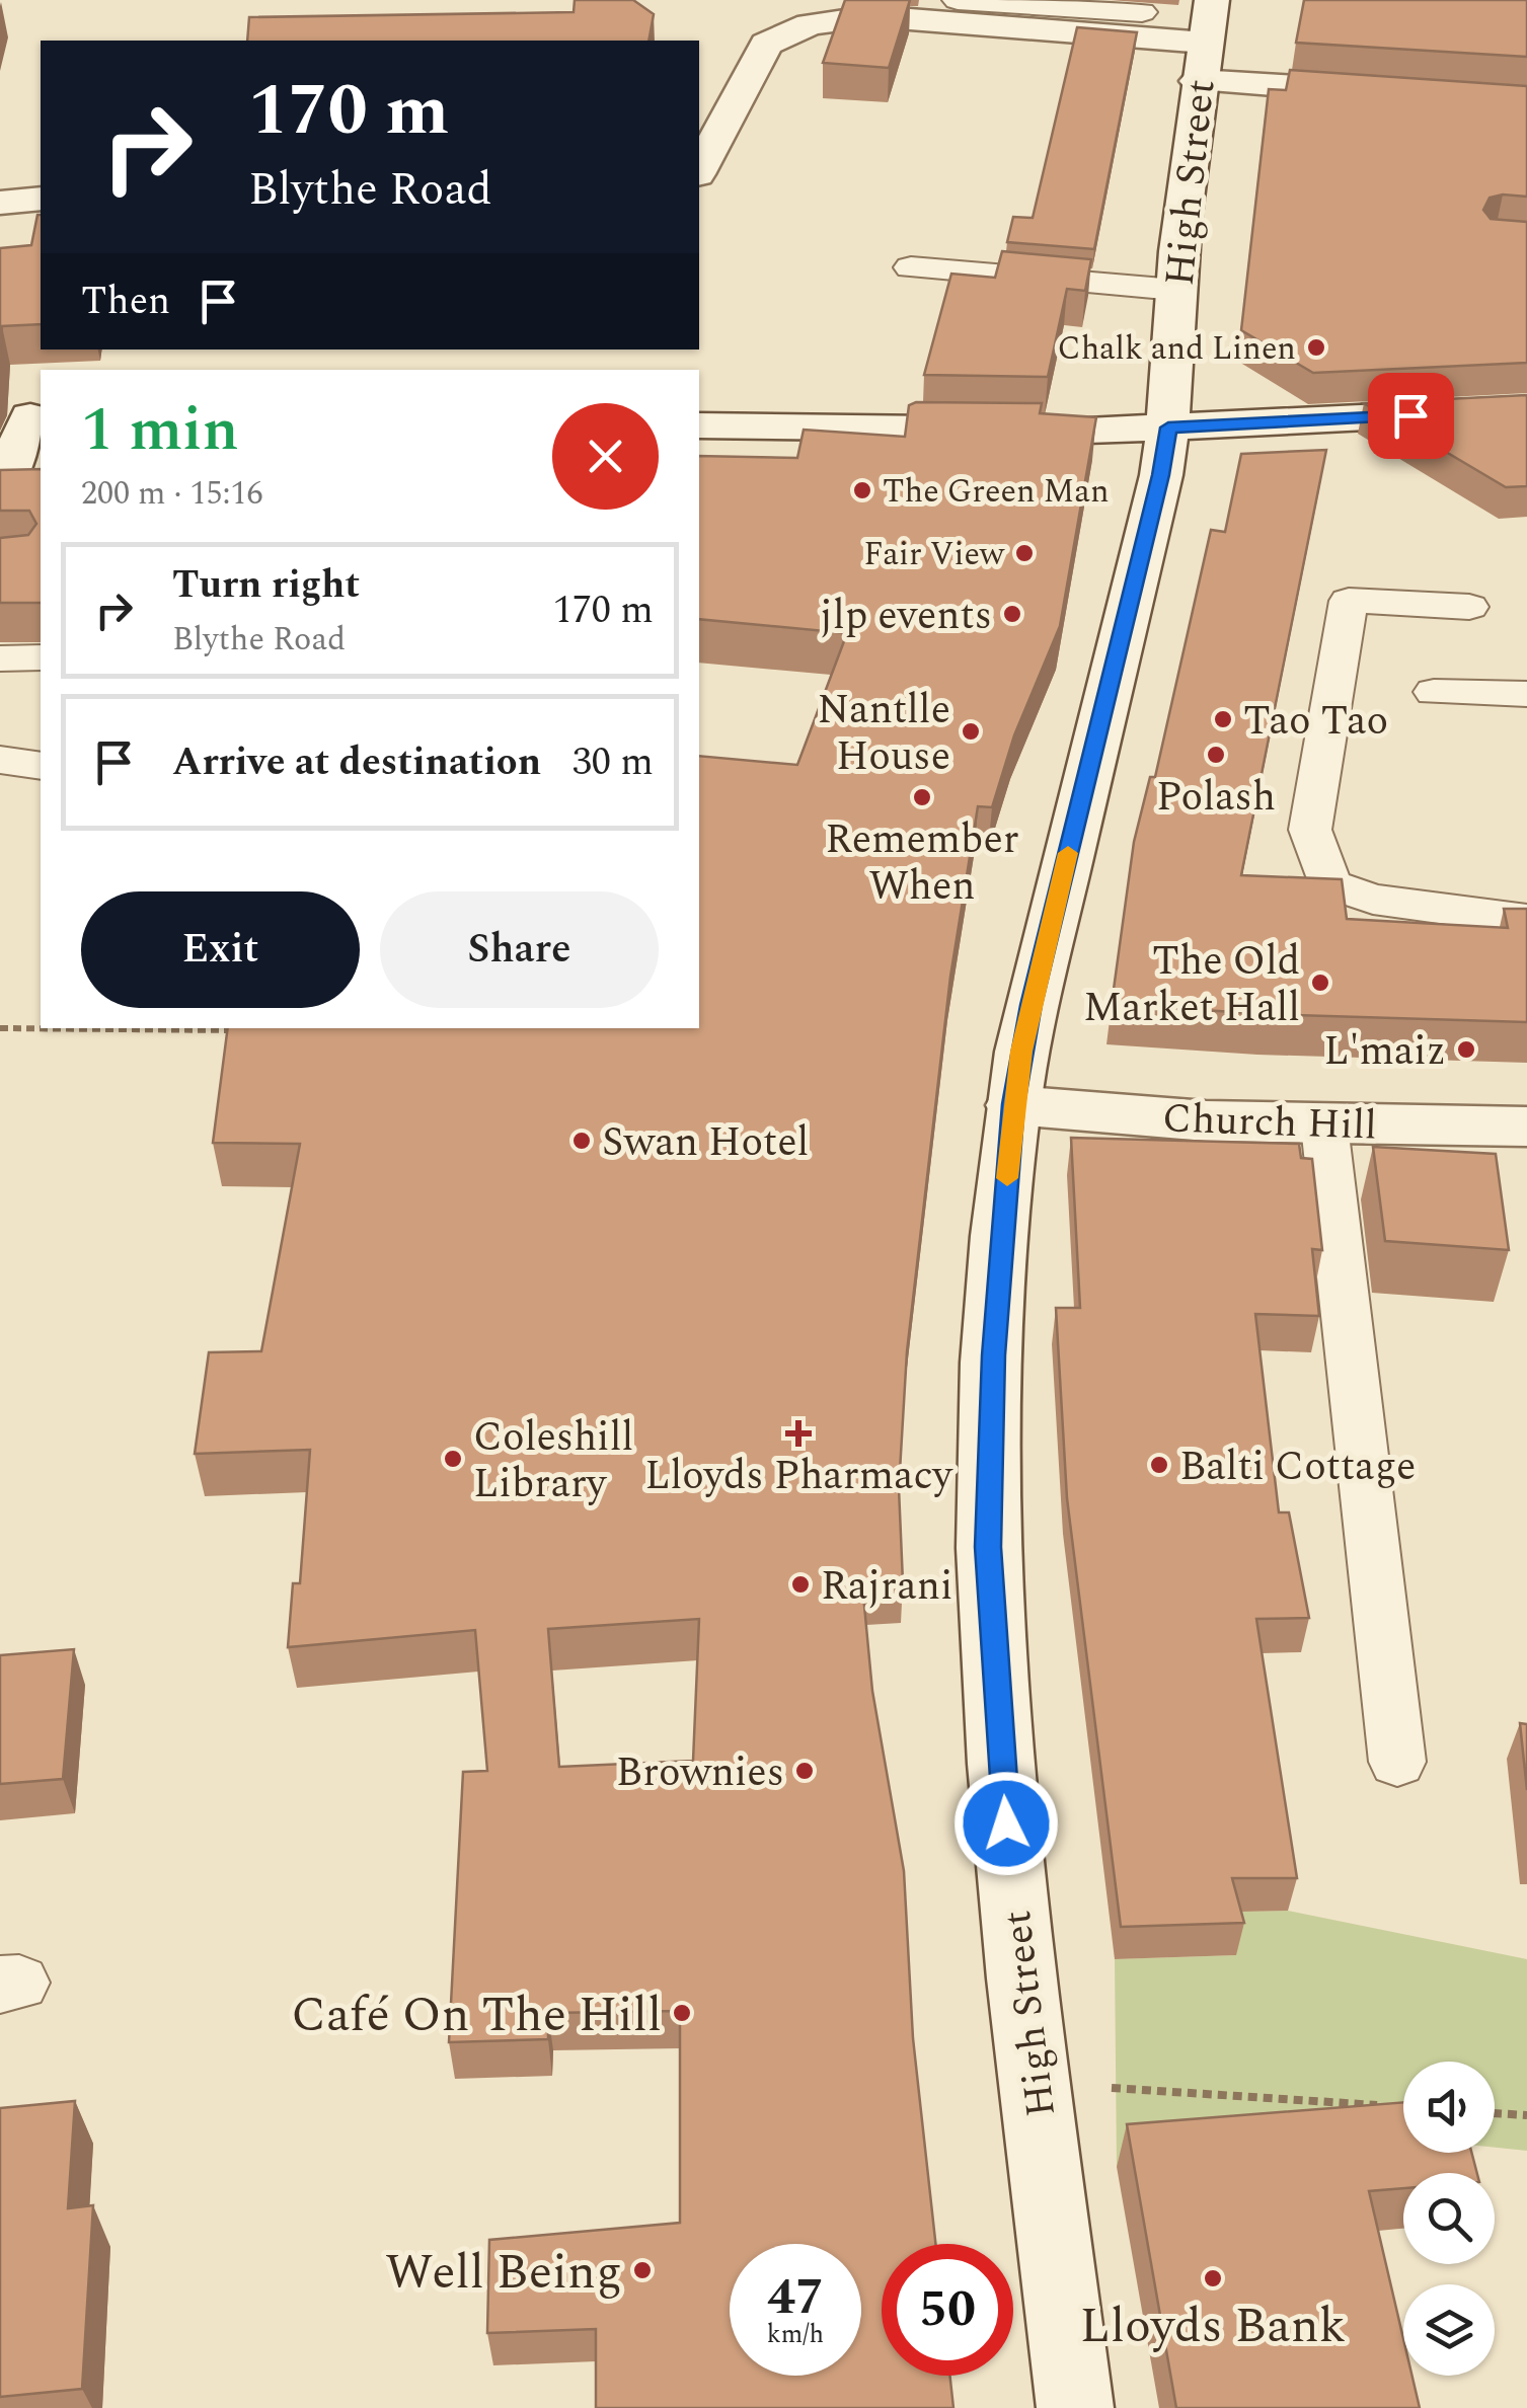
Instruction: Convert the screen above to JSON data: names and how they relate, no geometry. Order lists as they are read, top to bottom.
{
  "streets": {
    "main road": ["High Street", "Church Hill"]
  },
  "crossings": [
    ["High Street", "Church Hill"]
  ],
  "places": {
    "other": [
      "Chalk and Linen",
      "The Green Man",
      "Fair View",
      "jlp events",
      "Tao Tao",
      "Nantlle House",
      "Polash",
      "Remember When",
      "The Old Market Hall",
      "L'maiz",
      "Swan Hotel",
      "Coleshill Library",
      "Balti Cottage",
      "Rajrani",
      "Brownies",
      "Café On The Hill",
      "Well Being",
      "Lloyds Bank"
    ],
    "health": ["Lloyds Pharmacy"]
  },
  "page": {
    "turn": ["170 m", "Blythe Road"],
    "then": "Then",
    "heading": ["1 min", "200 m · 15:16"],
    "list": [
      {
        "name": "Turn right",
        "note": "Blythe Road",
        "value": "170 m"
      },
      {
        "name": "Arrive at destination",
        "value": "30 m"
      }
    ],
    "buttons": ["Exit", "Share"],
    "speed": "47 km/h",
    "limit": "50"
  }
}
